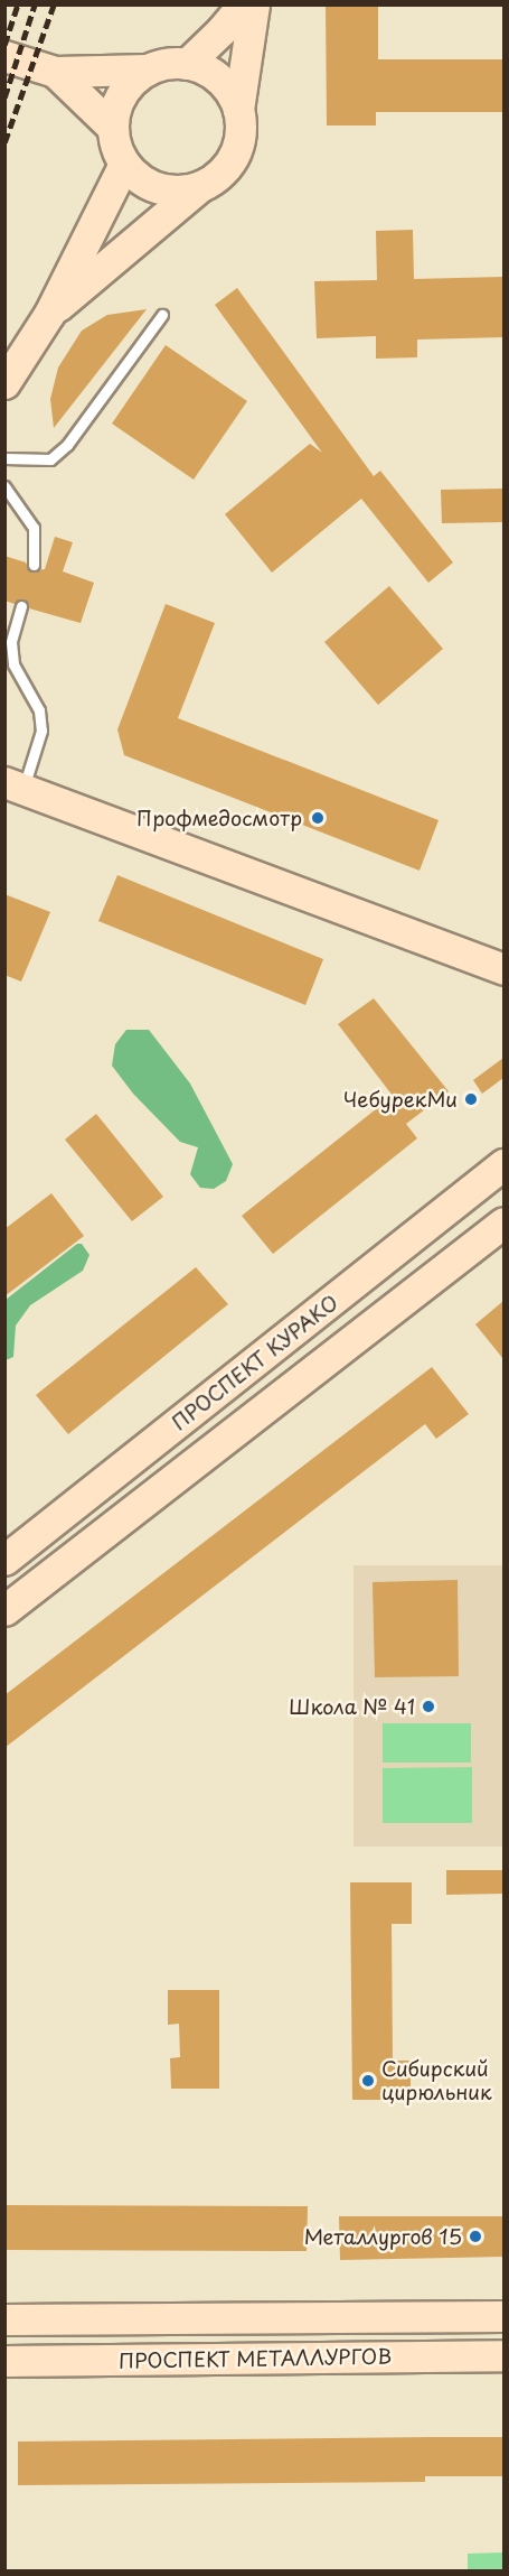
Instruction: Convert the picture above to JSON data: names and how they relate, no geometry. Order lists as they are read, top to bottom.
{
  "streets": {
    "main road": ["ПРОСПЕКТ КУРАКО", "ПРОСПЕКТ МЕТАЛЛУРГОВ"]
  },
  "places": [
    "Профмедосмотр",
    "ЧебурекМи",
    "Школа № 41",
    "Сибирский цирюльник",
    "Металлургов 15"
  ]
}
